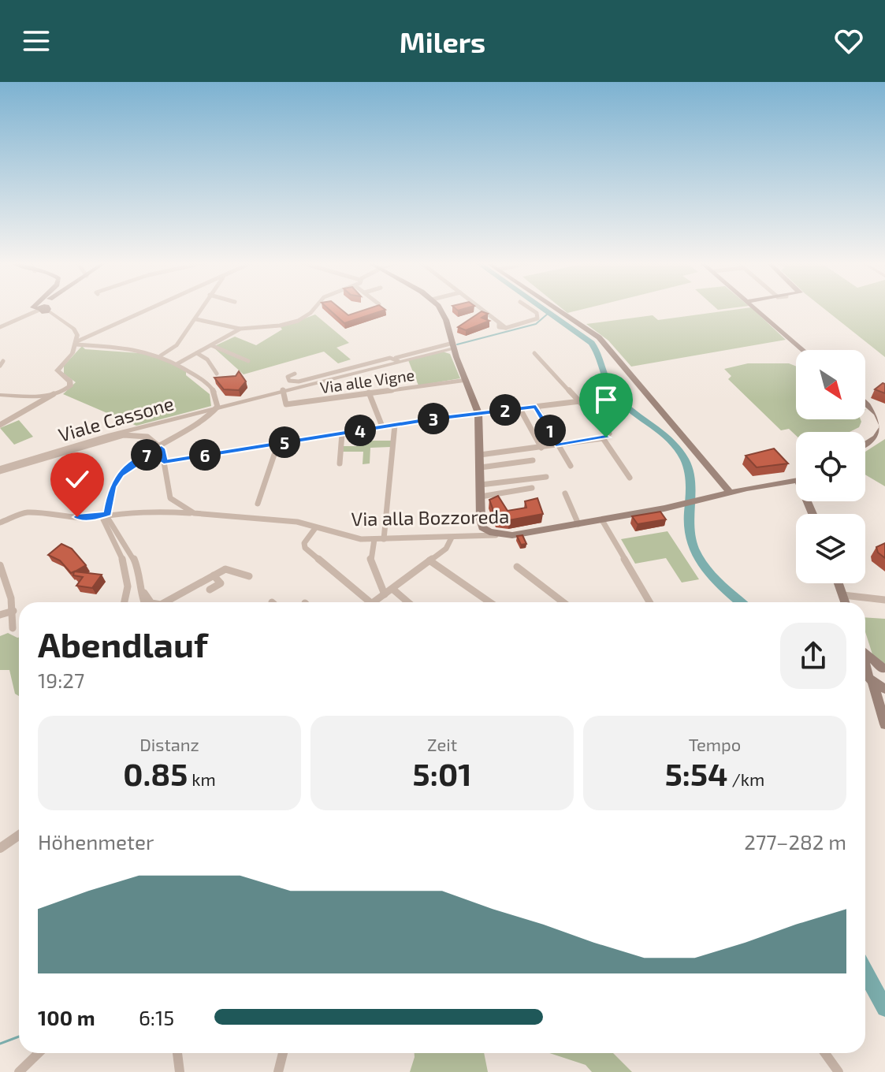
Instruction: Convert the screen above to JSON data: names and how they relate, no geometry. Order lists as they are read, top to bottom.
{
  "streets": {
    "main road": ["Via alla Bozzoreda"],
    "street": ["Via alle Vigne", "Viale Cassone"]
  },
  "north": "bottom right",
  "page": {
    "header": "Milers",
    "pins": [
      "2",
      "3",
      "1",
      "4",
      "5",
      "6",
      "7"
    ],
    "heading": ["Abendlauf", "19:27"],
    "stats": [
      ["Distanz", "0.85 km"],
      ["Zeit", "5:01"],
      ["Tempo", "5:54 /km"]
    ],
    "chart": ["Höhenmeter", "277–282 m"],
    "list": [
      {
        "name": "100 m",
        "note": "6:15"
      }
    ]
  }
}
